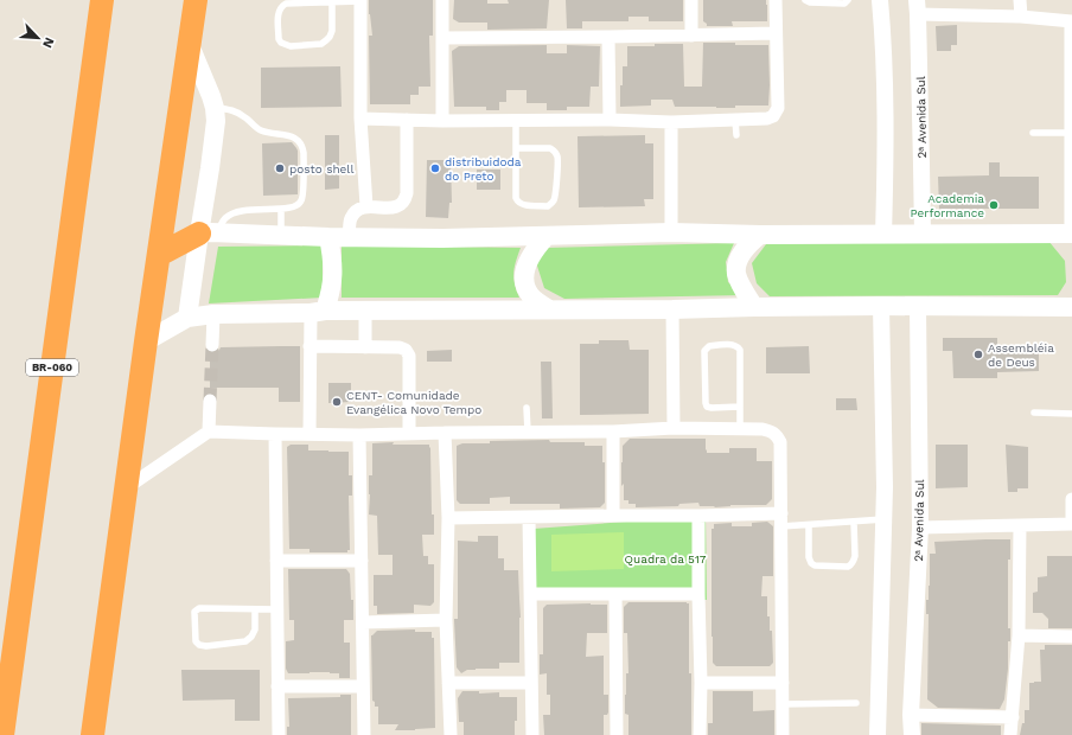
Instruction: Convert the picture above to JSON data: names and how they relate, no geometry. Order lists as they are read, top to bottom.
{
  "streets": {
    "highway": ["BR-060"],
    "street": ["2ᵃ Avenida Sul"]
  },
  "parks": ["Quadra da 517"],
  "places": [
    "posto shell",
    "distribuidoda do Preto",
    "Academia Performance",
    "Assembléia de Deus",
    "CENT- Comunidade Evangélica Novo Tempo"
  ],
  "north": "bottom right"
}
